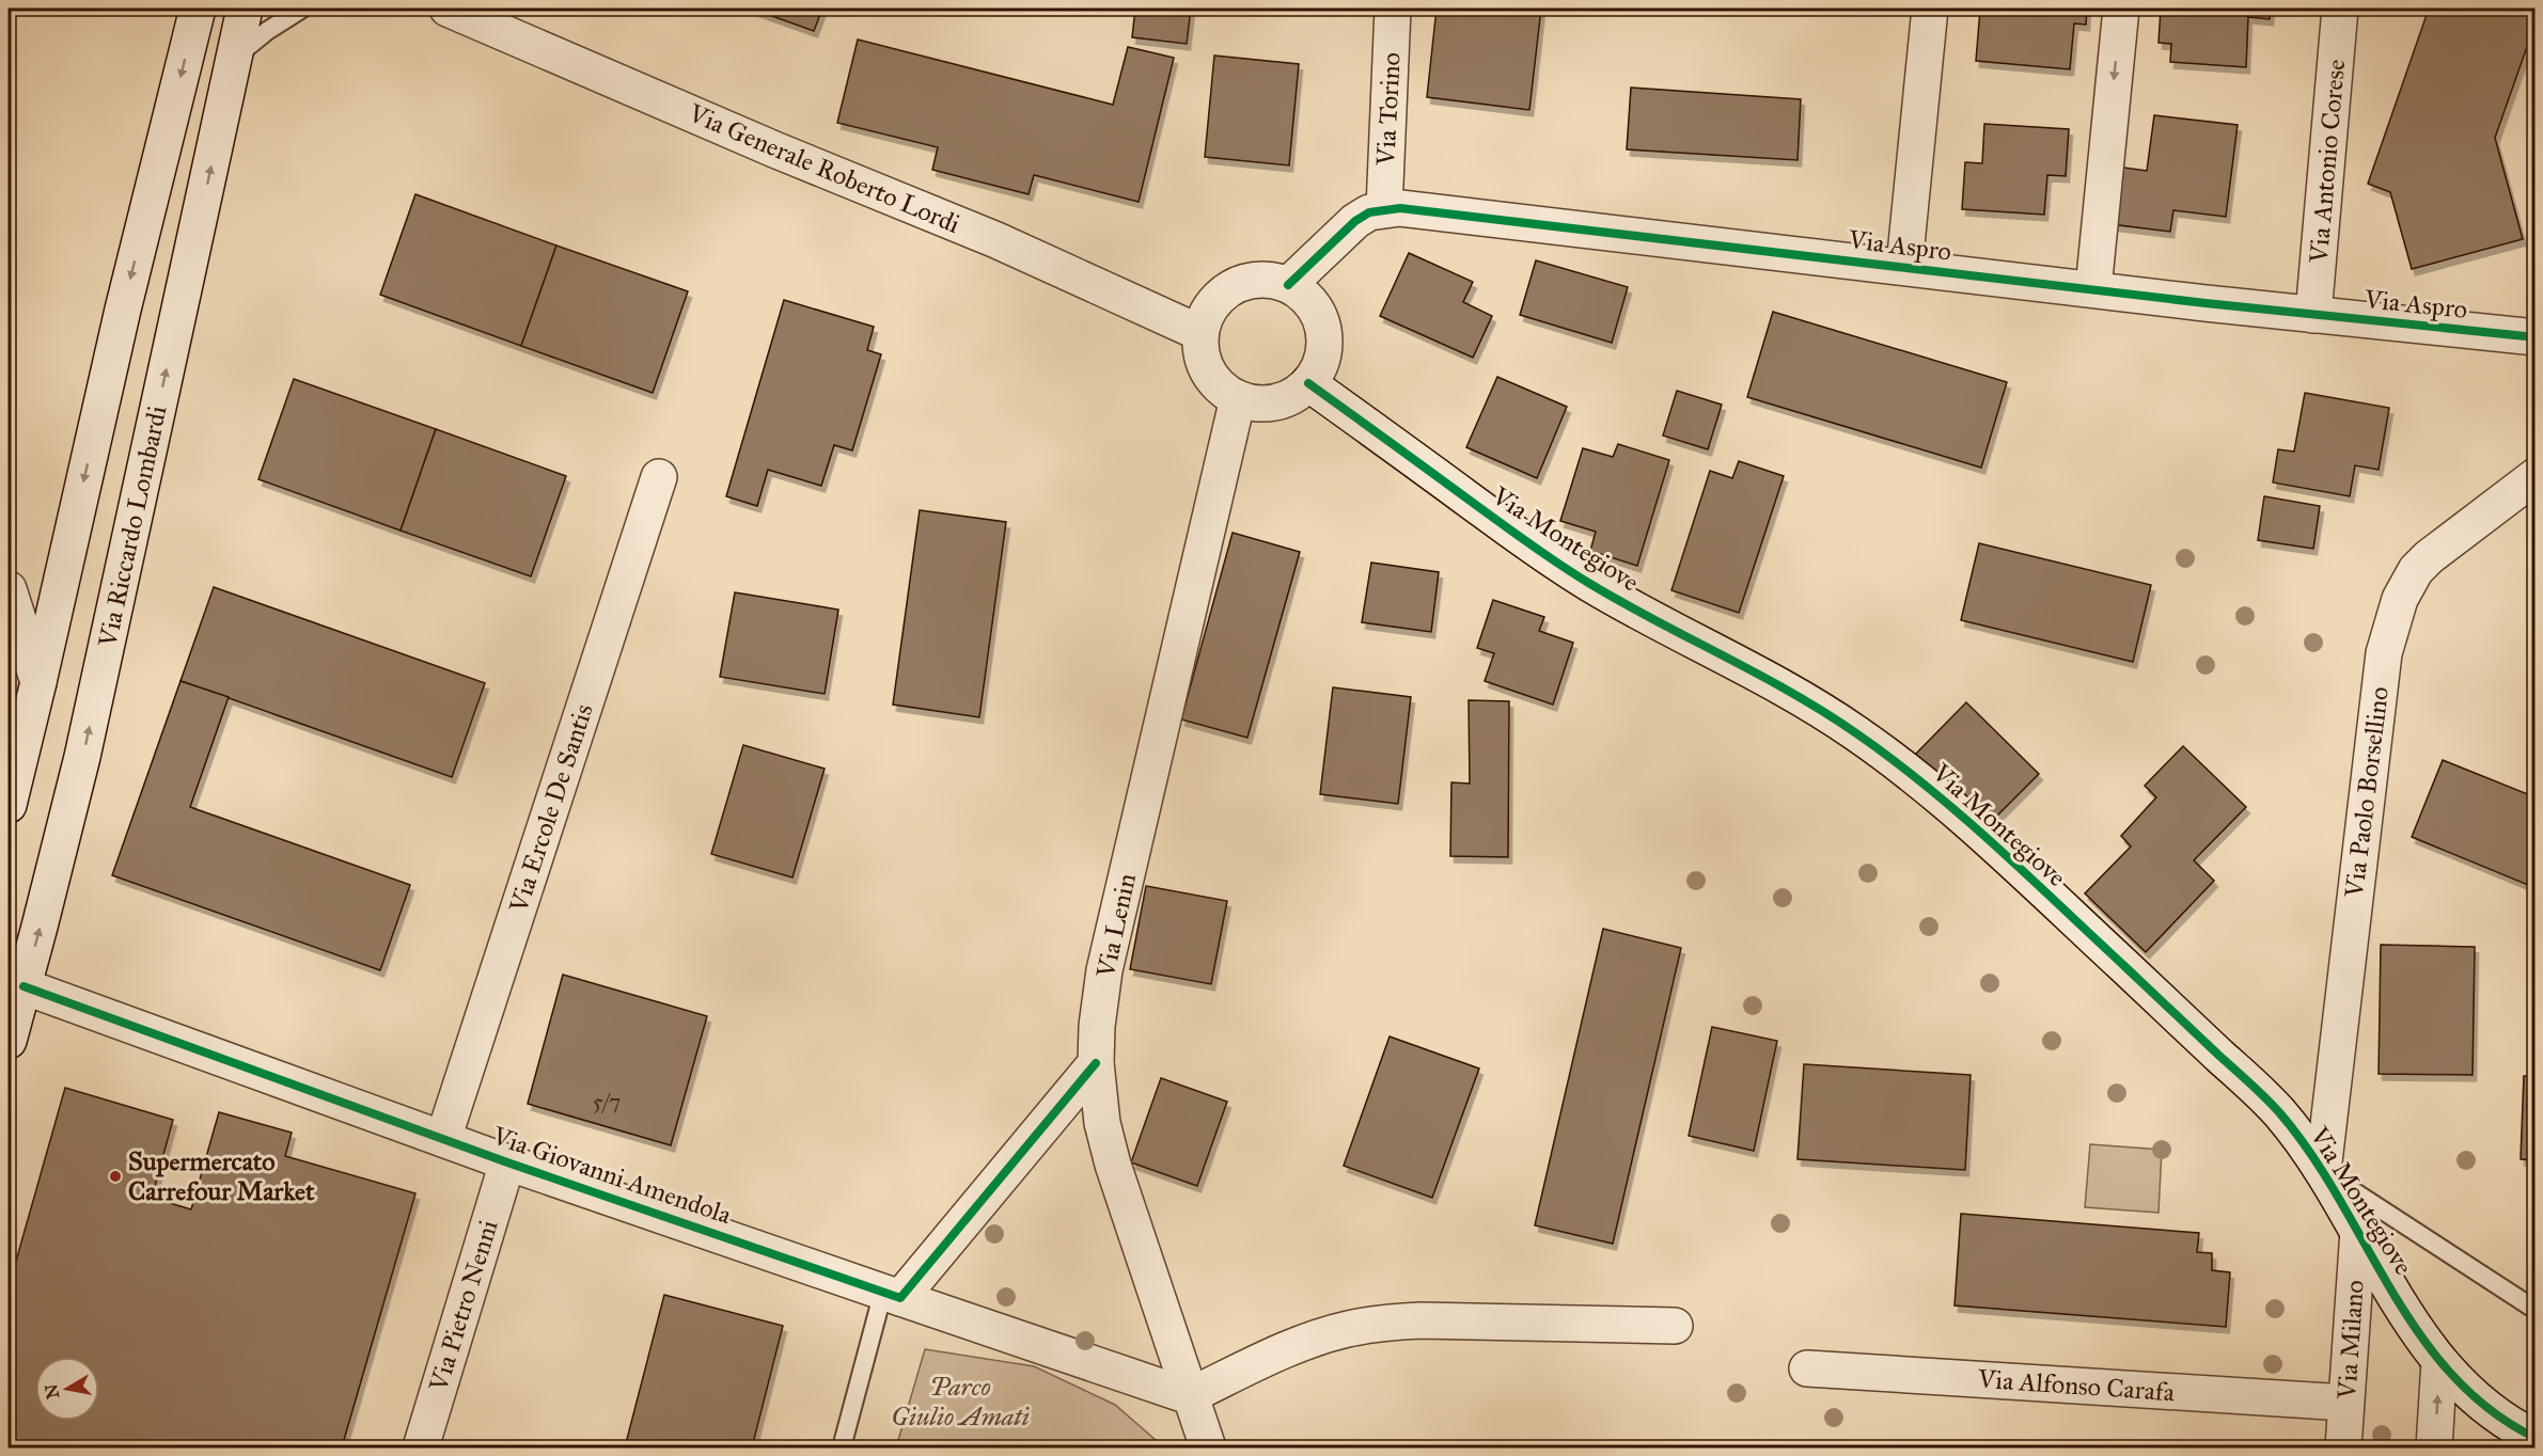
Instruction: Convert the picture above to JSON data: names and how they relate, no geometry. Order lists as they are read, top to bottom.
{
  "streets": {
    "street": [
      "Via Torino",
      "Via Antonio Corese",
      "Via Generale Roberto Lordi",
      "Via Aspro",
      "Via Riccardo Lombardi",
      "Via Montegiove",
      "Via Paolo Borsellino",
      "Via Ercole De Santis",
      "Via Lenin",
      "Via Giovanni Amendola",
      "Via Pietro Nenni",
      "Via Milano",
      "Via Alfonso Carafa"
    ]
  },
  "crossings": [
    ["Via Torino", "Via Aspro"],
    ["Via Antonio Corese", "Via Aspro"],
    ["Via Generale Roberto Lordi", "Via Aspro"],
    ["Via Generale Roberto Lordi", "Via Montegiove"],
    ["Via Generale Roberto Lordi", "Via Lenin"],
    ["Via Aspro", "Via Montegiove"],
    ["Via Aspro", "Via Lenin"],
    ["Via Riccardo Lombardi", "Via Giovanni Amendola"],
    ["Via Montegiove", "Via Paolo Borsellino"],
    ["Via Montegiove", "Via Lenin"],
    ["Via Montegiove", "Via Milano"],
    ["Via Ercole De Santis", "Via Giovanni Amendola"],
    ["Via Lenin", "Via Giovanni Amendola"],
    ["Via Giovanni Amendola", "Via Pietro Nenni"],
    ["Via Milano", "Via Alfonso Carafa"]
  ],
  "parks": ["Parco Giulio Amati"],
  "places": ["Supermercato Carrefour Market"],
  "house_numbers": ["5/7"],
  "north": "left"
}
